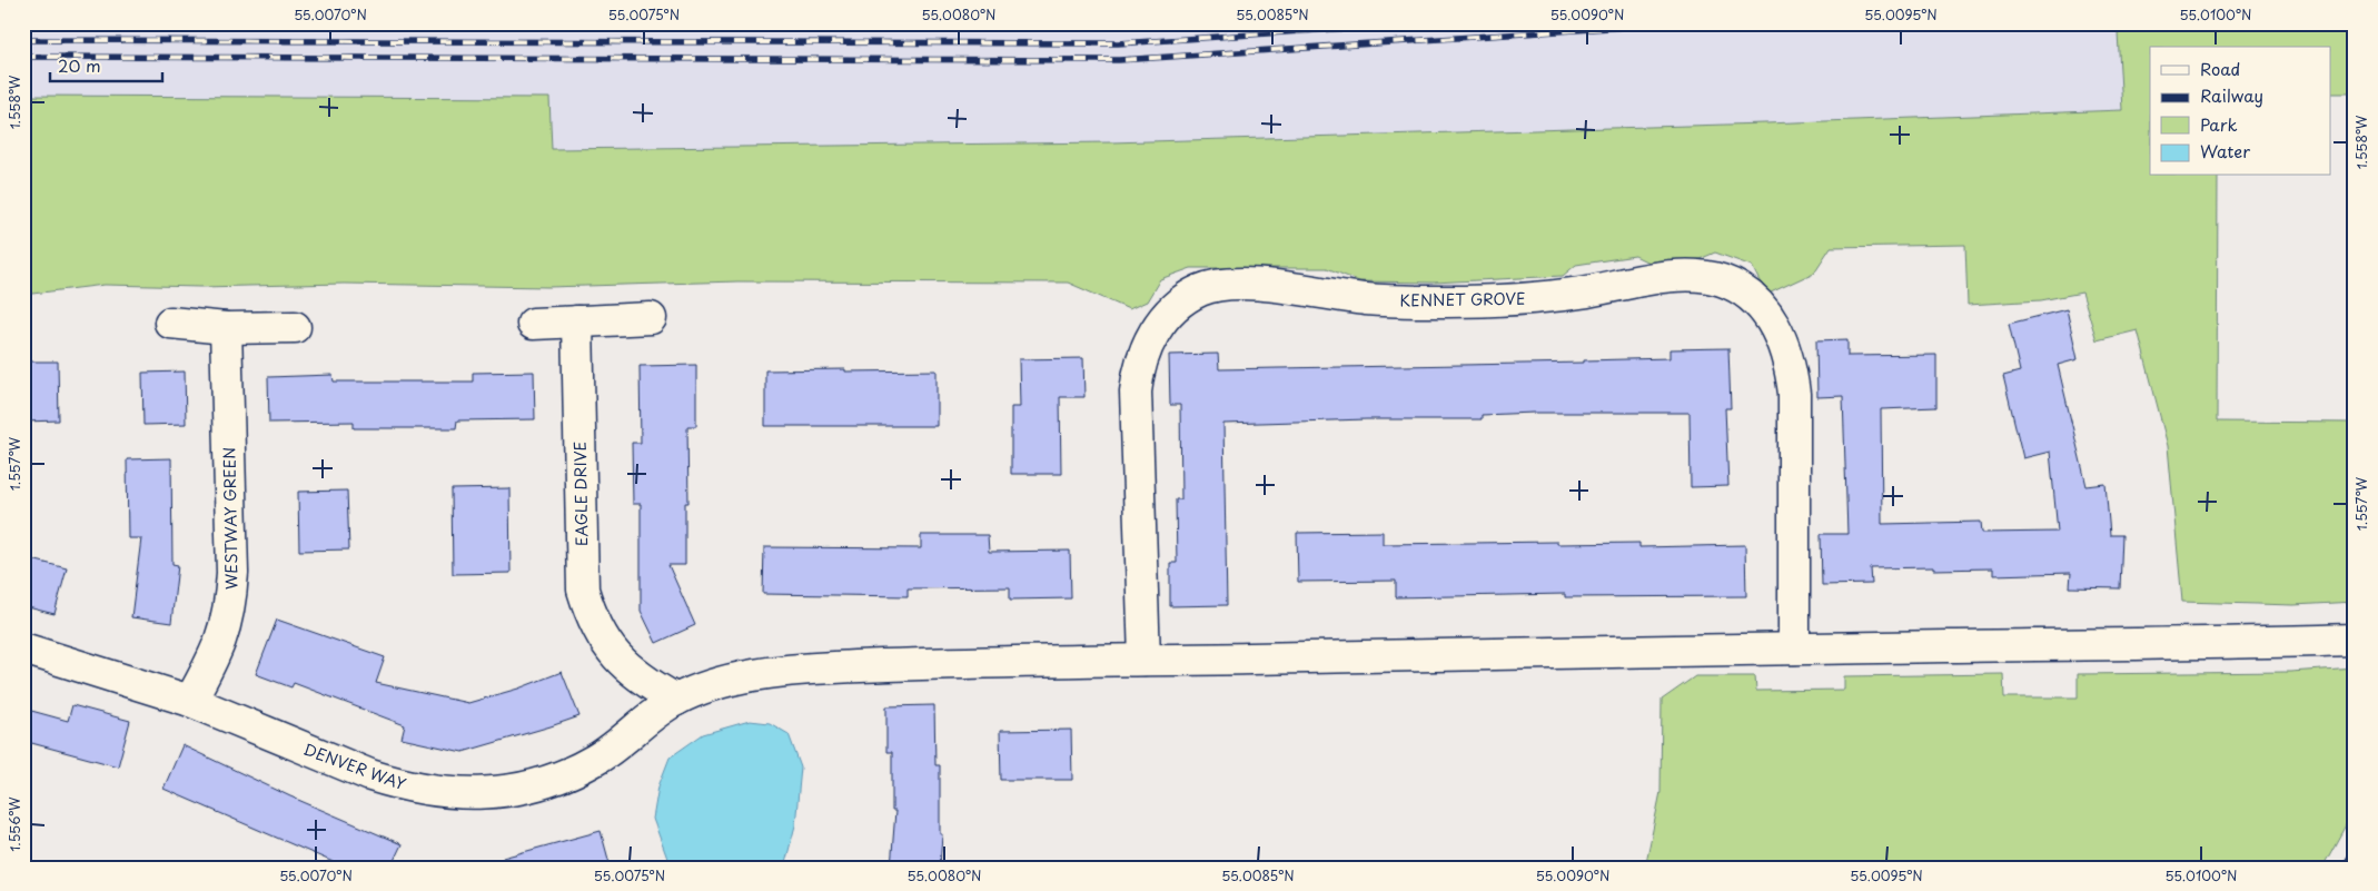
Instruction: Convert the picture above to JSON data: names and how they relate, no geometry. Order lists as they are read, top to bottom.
{
  "streets": {
    "street": [
      "KENNET GROVE",
      "EAGLE DRIVE",
      "WESTWAY GREEN",
      "DENVER WAY"
    ]
  },
  "crossings": [
    ["KENNET GROVE", "DENVER WAY"],
    ["EAGLE DRIVE", "DENVER WAY"],
    ["WESTWAY GREEN", "DENVER WAY"]
  ],
  "legend": [
    "Road",
    "Railway",
    "Park",
    "Water"
  ],
  "scale_bar": "20 m",
  "coordinates": [
    "55.0070°N",
    "55.0075°N",
    "55.0080°N",
    "55.0085°N",
    "55.0090°N",
    "55.0095°N",
    "55.0100°N",
    "1.558°W",
    "1.557°W",
    "1.556°W"
  ]
}
